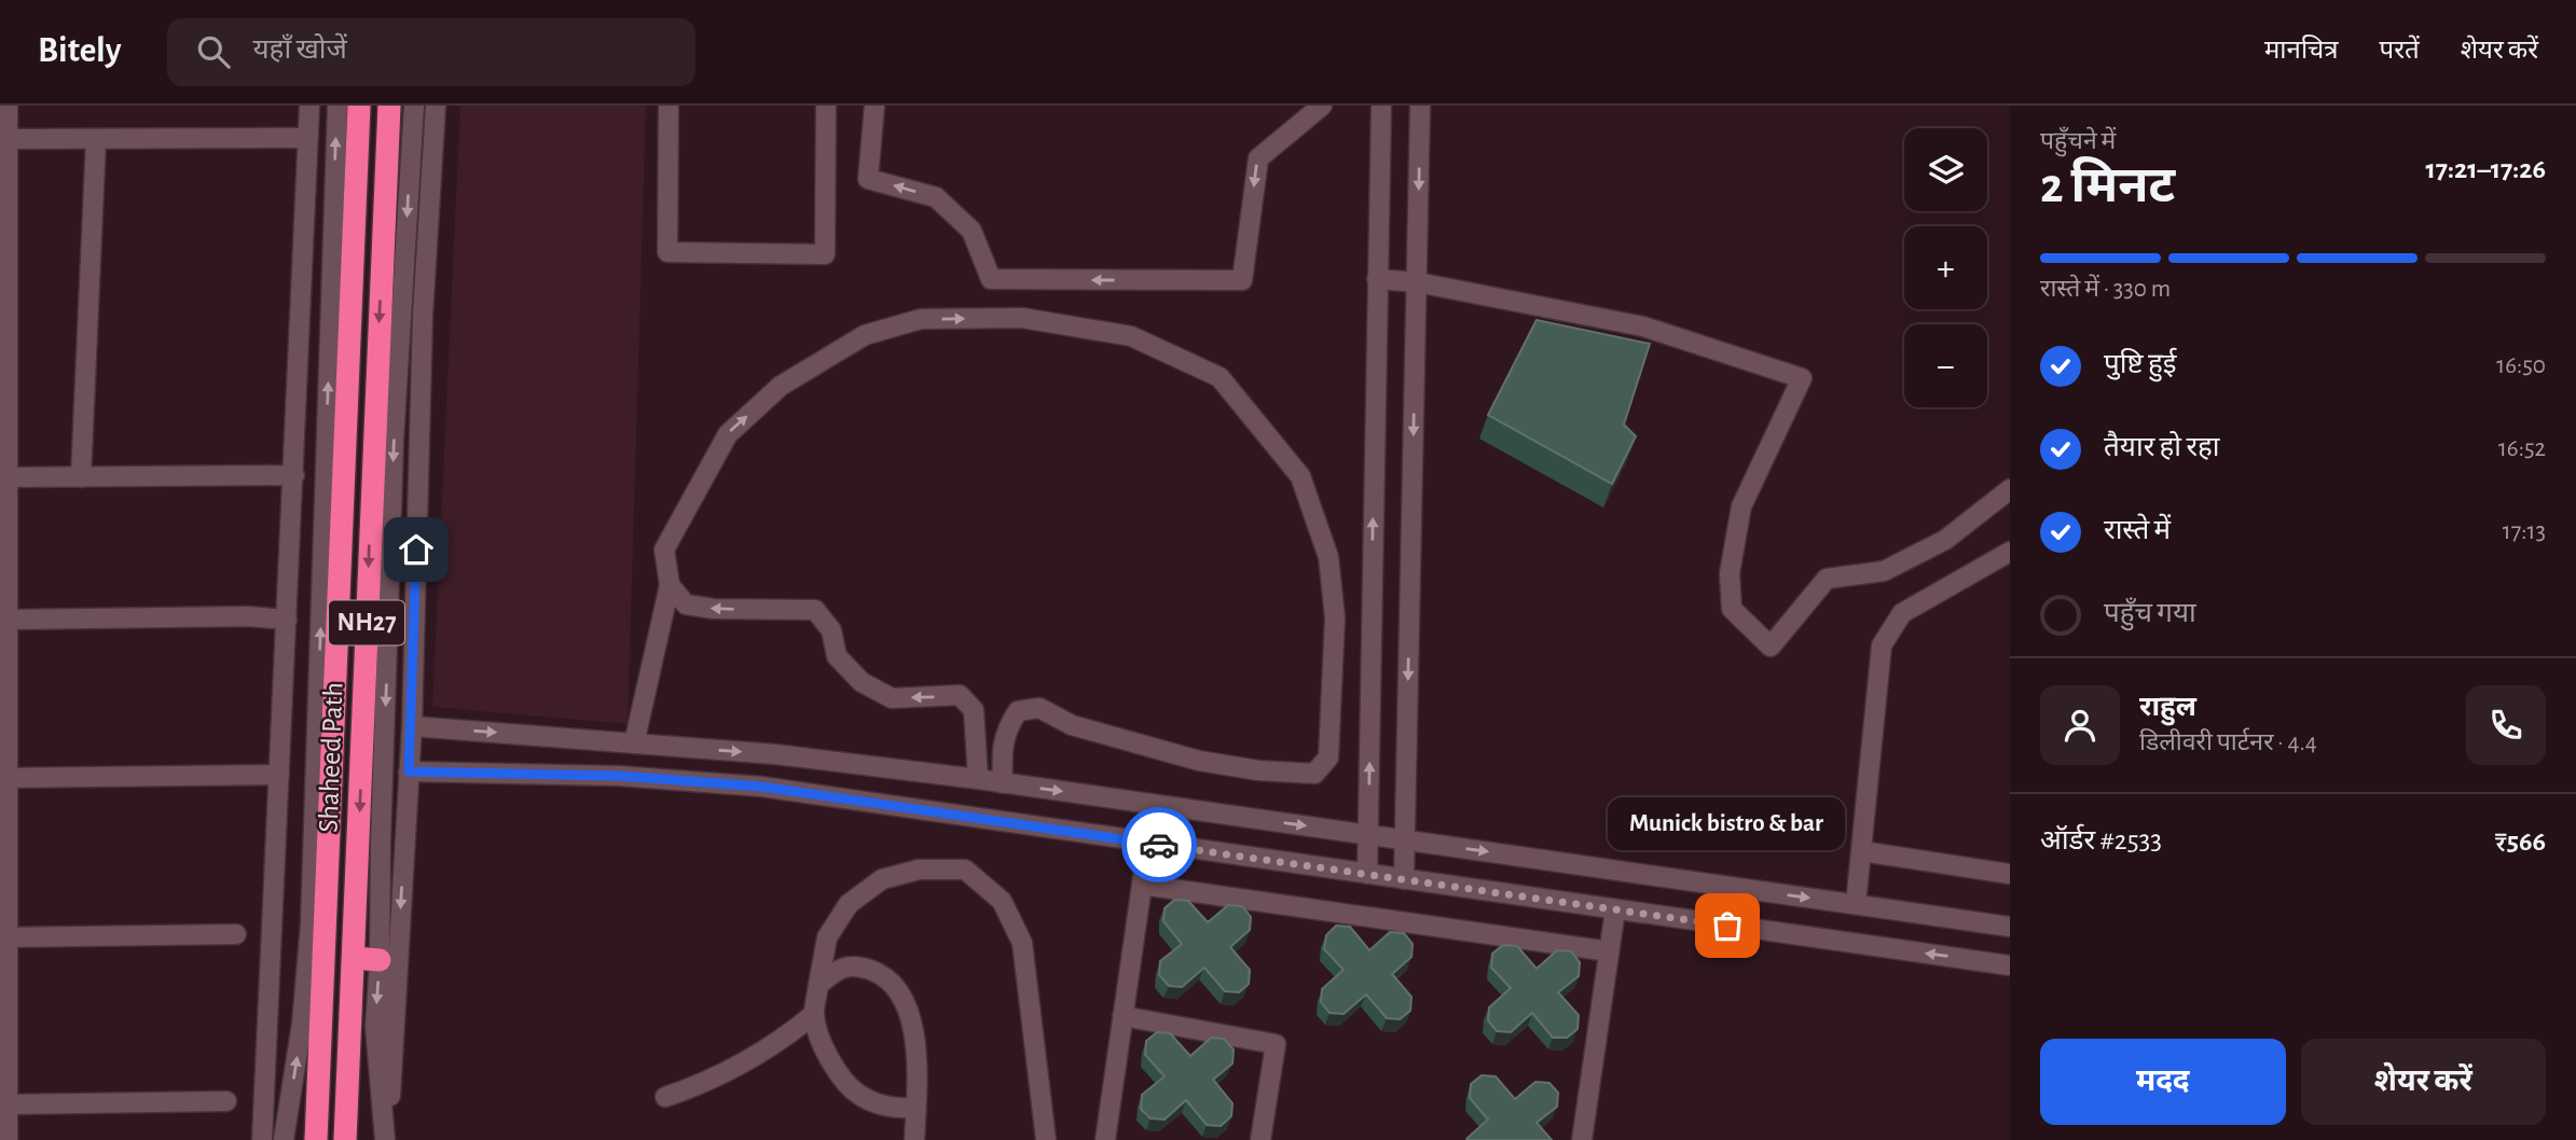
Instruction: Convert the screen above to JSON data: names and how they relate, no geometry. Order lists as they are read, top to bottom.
{
  "streets": {
    "highway": ["NH27", "Shaheed Path"]
  },
  "places": ["Munick bistro & bar"],
  "page": {
    "header": "Bitely",
    "search": "यहाँ खोजें",
    "nav": ["मानचित्र", "परतें", "शेयर करें"],
    "heading": ["2 मिनट", "पहुँचने में", "17:21–17:26"],
    "panel": [
      "राहुल",
      "डिलीवरी पार्टनर · 4.4",
      "ऑर्डर #2533",
      "₹566"
    ],
    "map_buttons": ["+", "−"],
    "bar": "रास्ते में · 330 m",
    "list": [
      ["पुष्टि हुई", "16:50"],
      ["तैयार हो रहा", "16:52"],
      ["रास्ते में", "17:13"],
      "पहुँच गया"
    ],
    "bubble": "Munick bistro & bar",
    "buttons": ["मदद", "शेयर करें"]
  }
}
